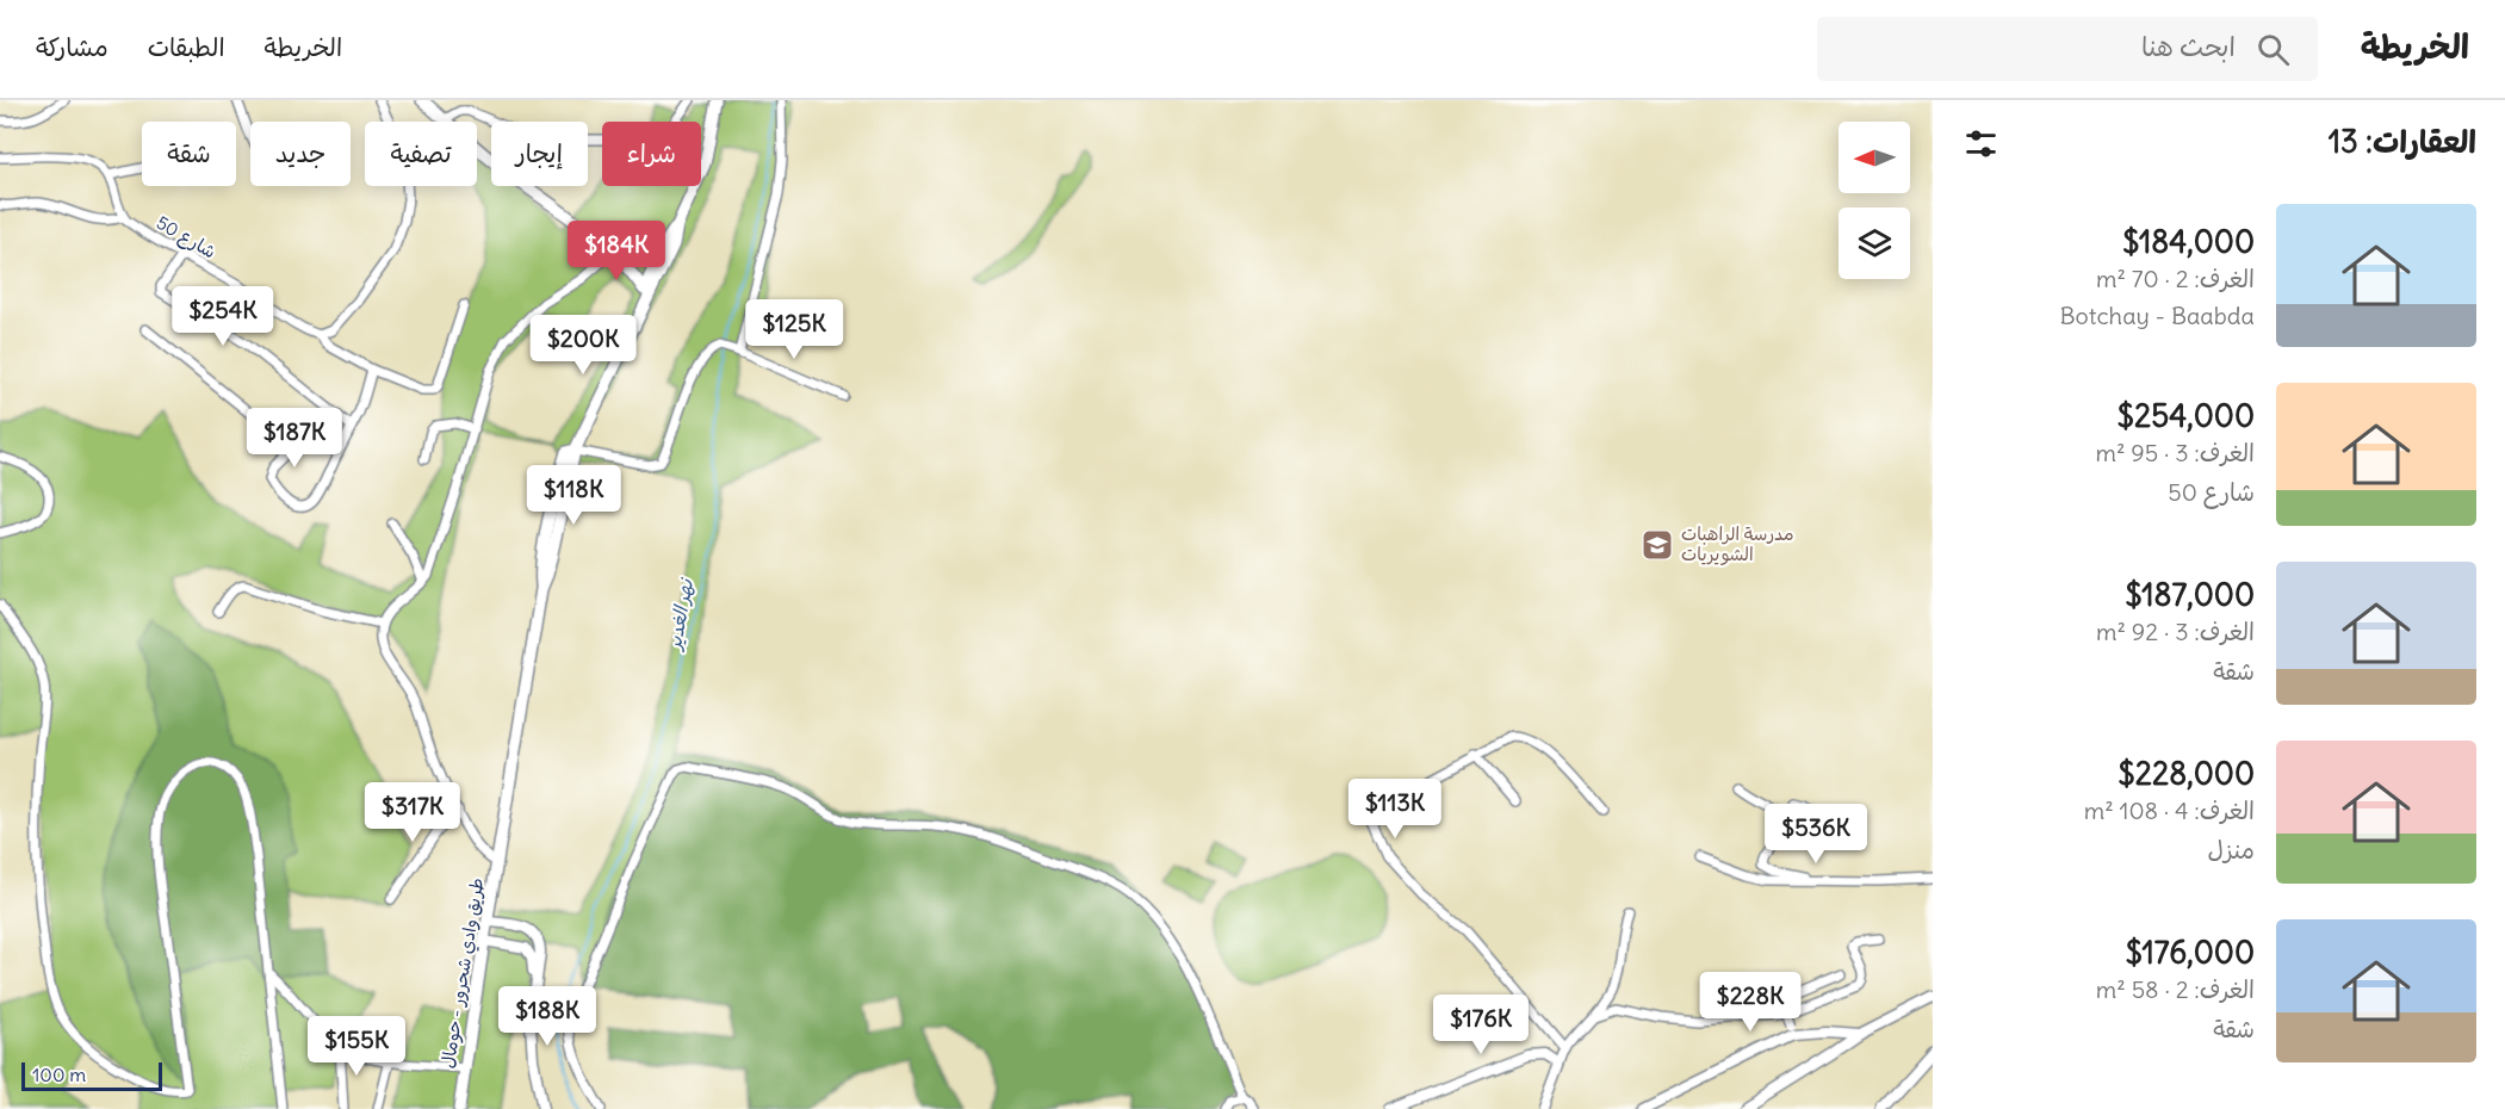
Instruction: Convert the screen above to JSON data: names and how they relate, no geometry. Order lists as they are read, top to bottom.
{
  "streets": {
    "main road": ["طريق وادي شحرور - حومال"],
    "street": ["شارع 50"]
  },
  "water": ["نهر الغدير"],
  "places": {
    "school or university": ["مدرسة الراهبات الشويريات"]
  },
  "scale_bar": "100 m",
  "north": "left",
  "page": {
    "header": "الخريطة",
    "search": "ابحث هنا",
    "nav": ["الخريطة", "الطبقات", "مشاركة"],
    "heading": "العقارات: 13",
    "chip": [
      "شراء",
      "إيجار",
      "تصفية",
      "جديد",
      "شقة"
    ],
    "list": [
      {
        "name": "$184,000",
        "note": "الغرف: 2 · 70 m² · Botchay - Baabda"
      },
      {
        "name": "$254,000",
        "note": "الغرف: 3 · 95 m² · شارع 50"
      },
      {
        "name": "$187,000",
        "note": "الغرف: 3 · 92 m² · شقة"
      },
      {
        "name": "$228,000",
        "note": "الغرف: 4 · 108 m² · منزل"
      },
      {
        "name": "$176,000",
        "note": "الغرف: 2 · 58 m² · شقة"
      }
    ],
    "price": [
      "$184K",
      "$254K",
      "$125K",
      "$200K",
      "$187K",
      "$118K",
      "$113K",
      "$317K",
      "$536K",
      "$228K",
      "$188K",
      "$176K",
      "$155K"
    ],
    "scale": "100 m"
  }
}
